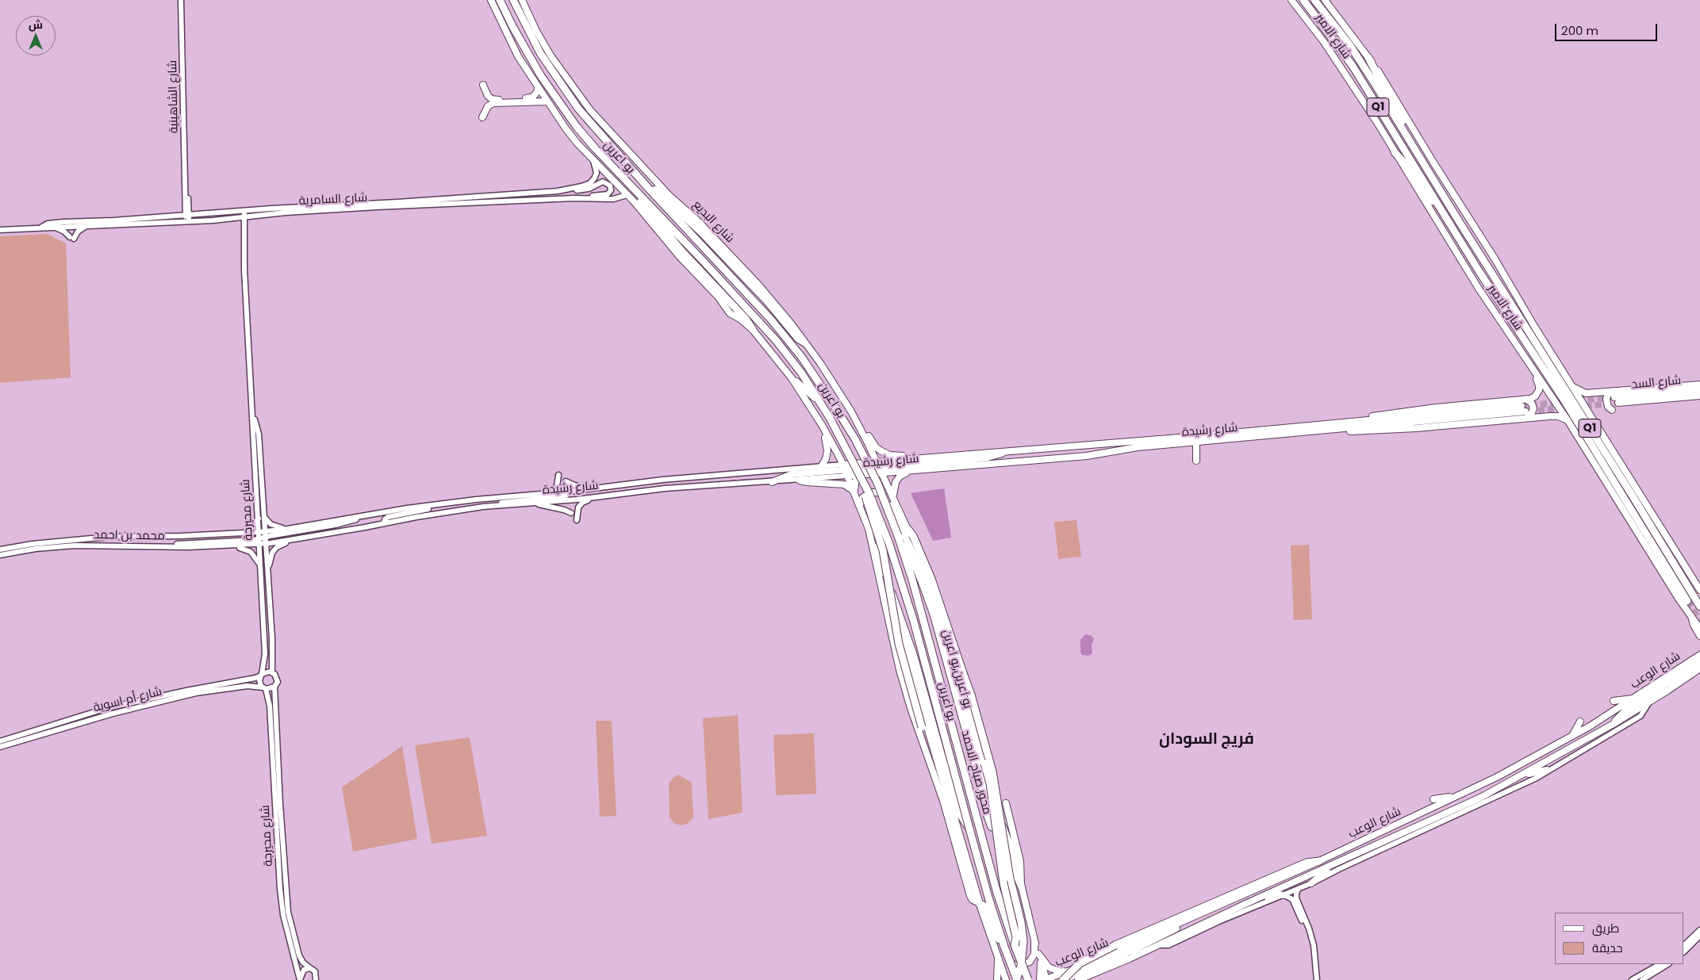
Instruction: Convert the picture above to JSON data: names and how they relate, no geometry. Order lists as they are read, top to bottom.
{
  "streets": {
    "highway": [
      "شارع الامير",
      "Q1",
      "بو اعرين",
      "بو اعرين,بو اعرين",
      "محور صباح الاحمد"
    ],
    "main road": [
      "شارع البديع",
      "شارع السد",
      "شارع رشيدة",
      "شارع الوعب"
    ],
    "street": [
      "شارع الشاهينية",
      "شارع السامرية",
      "شارع محيرجة",
      "محمد بن احمد",
      "شارع أم اسوية"
    ]
  },
  "crossings": [
    ["شارع الشاهينية", "شارع السامرية"],
    ["بو اعرين", "شارع البديع"],
    ["بو اعرين", "شارع رشيدة"],
    ["بو اعرين", "بو اعرين,بو اعرين"],
    ["بو اعرين", "شارع الوعب"],
    ["بو اعرين", "محور صباح الاحمد"],
    ["شارع السامرية", "شارع محيرجة"],
    ["شارع البديع", "شارع رشيدة"],
    ["شارع رشيدة", "شارع محيرجة"],
    ["شارع رشيدة", "محمد بن احمد"],
    ["شارع محيرجة", "محمد بن احمد"],
    ["شارع محيرجة", "شارع أم اسوية"]
  ],
  "districts": ["فريج السودان"],
  "legend": ["طريق", "حديقة"],
  "scale_bar": "200 m",
  "north": "top"
}
